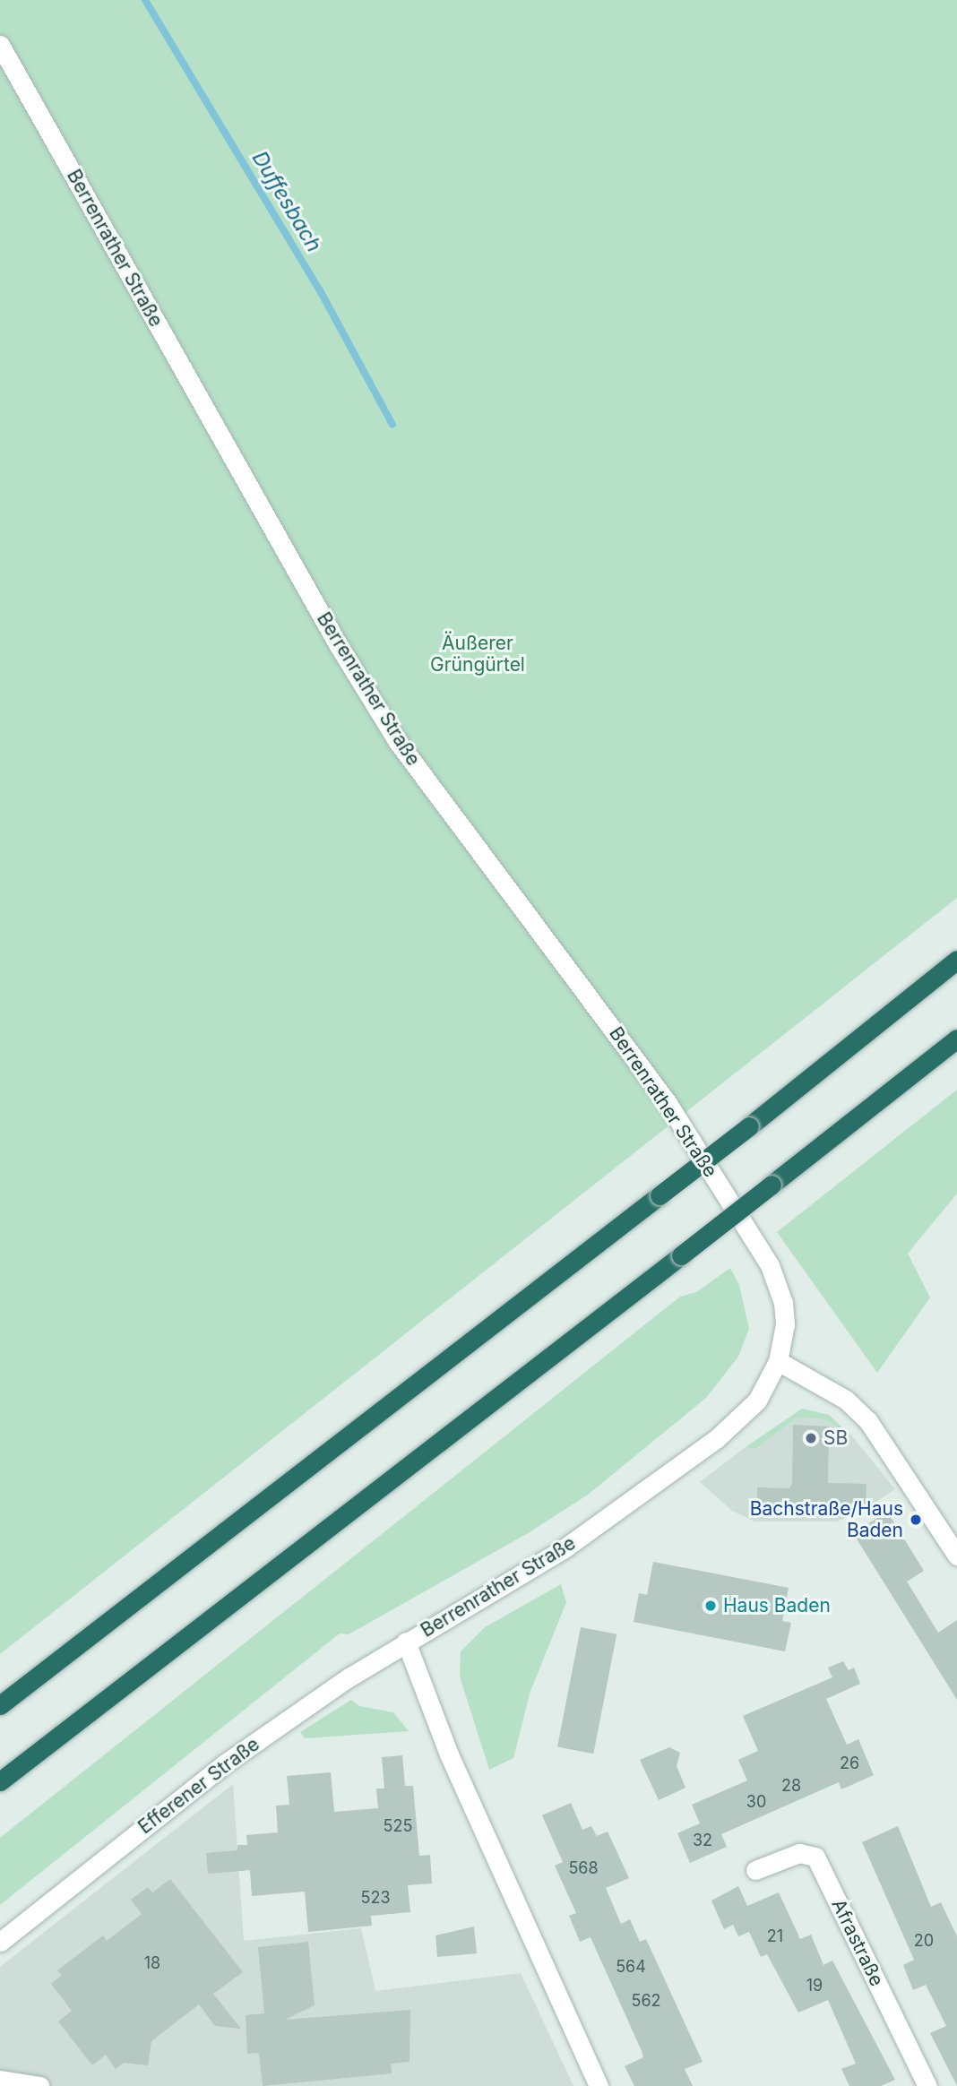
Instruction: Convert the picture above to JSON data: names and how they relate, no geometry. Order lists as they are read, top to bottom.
{
  "streets": {
    "street": ["Berrenrather Straße", "Efferener Straße", "Afrastraße"]
  },
  "crossings": [
    ["Berrenrather Straße", "Efferener Straße"]
  ],
  "water": ["Duffesbach"],
  "parks": ["Äußerer Grüngürtel"],
  "places": ["SB", "Bachstraße/Haus Baden", "Haus Baden"],
  "house_numbers": [
    "26",
    "28",
    "30",
    "525",
    "32",
    "568",
    "523",
    "21",
    "20",
    "18",
    "564",
    "19",
    "562"
  ]
}
